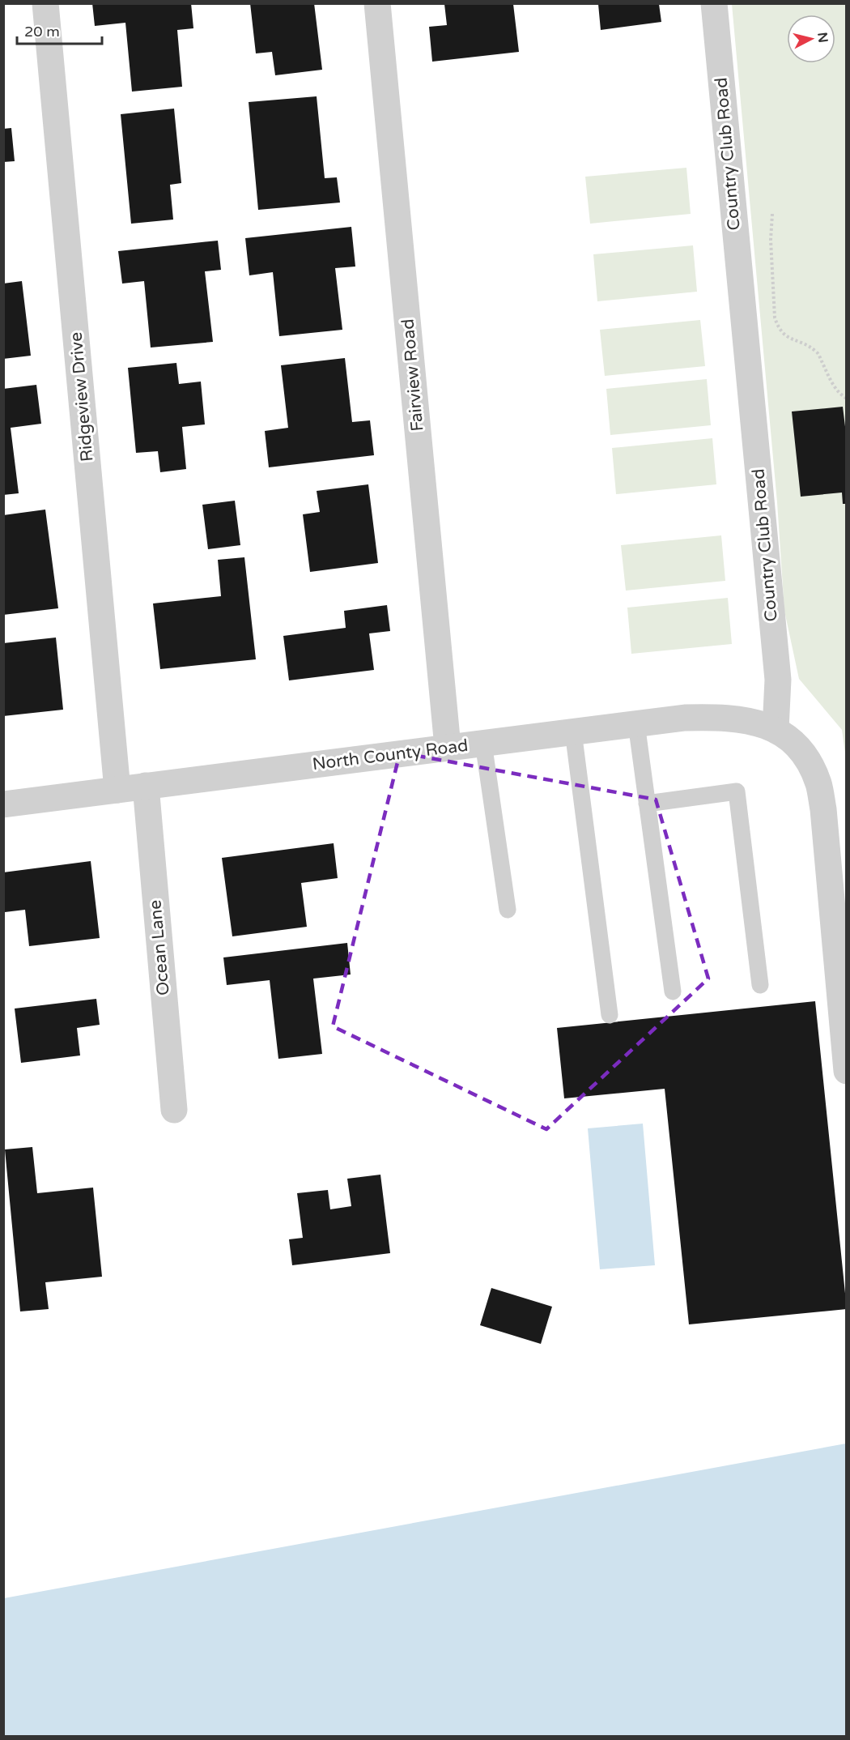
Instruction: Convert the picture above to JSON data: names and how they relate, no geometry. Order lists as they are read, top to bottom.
{
  "streets": {
    "street": [
      "Country Club Road",
      "Fairview Road",
      "Ridgeview Drive",
      "North County Road",
      "Ocean Lane"
    ]
  },
  "crossings": [
    ["Country Club Road", "North County Road"],
    ["Fairview Road", "North County Road"],
    ["Ridgeview Drive", "North County Road"],
    ["North County Road", "Ocean Lane"]
  ],
  "scale_bar": "20 m",
  "north": "right"
}
